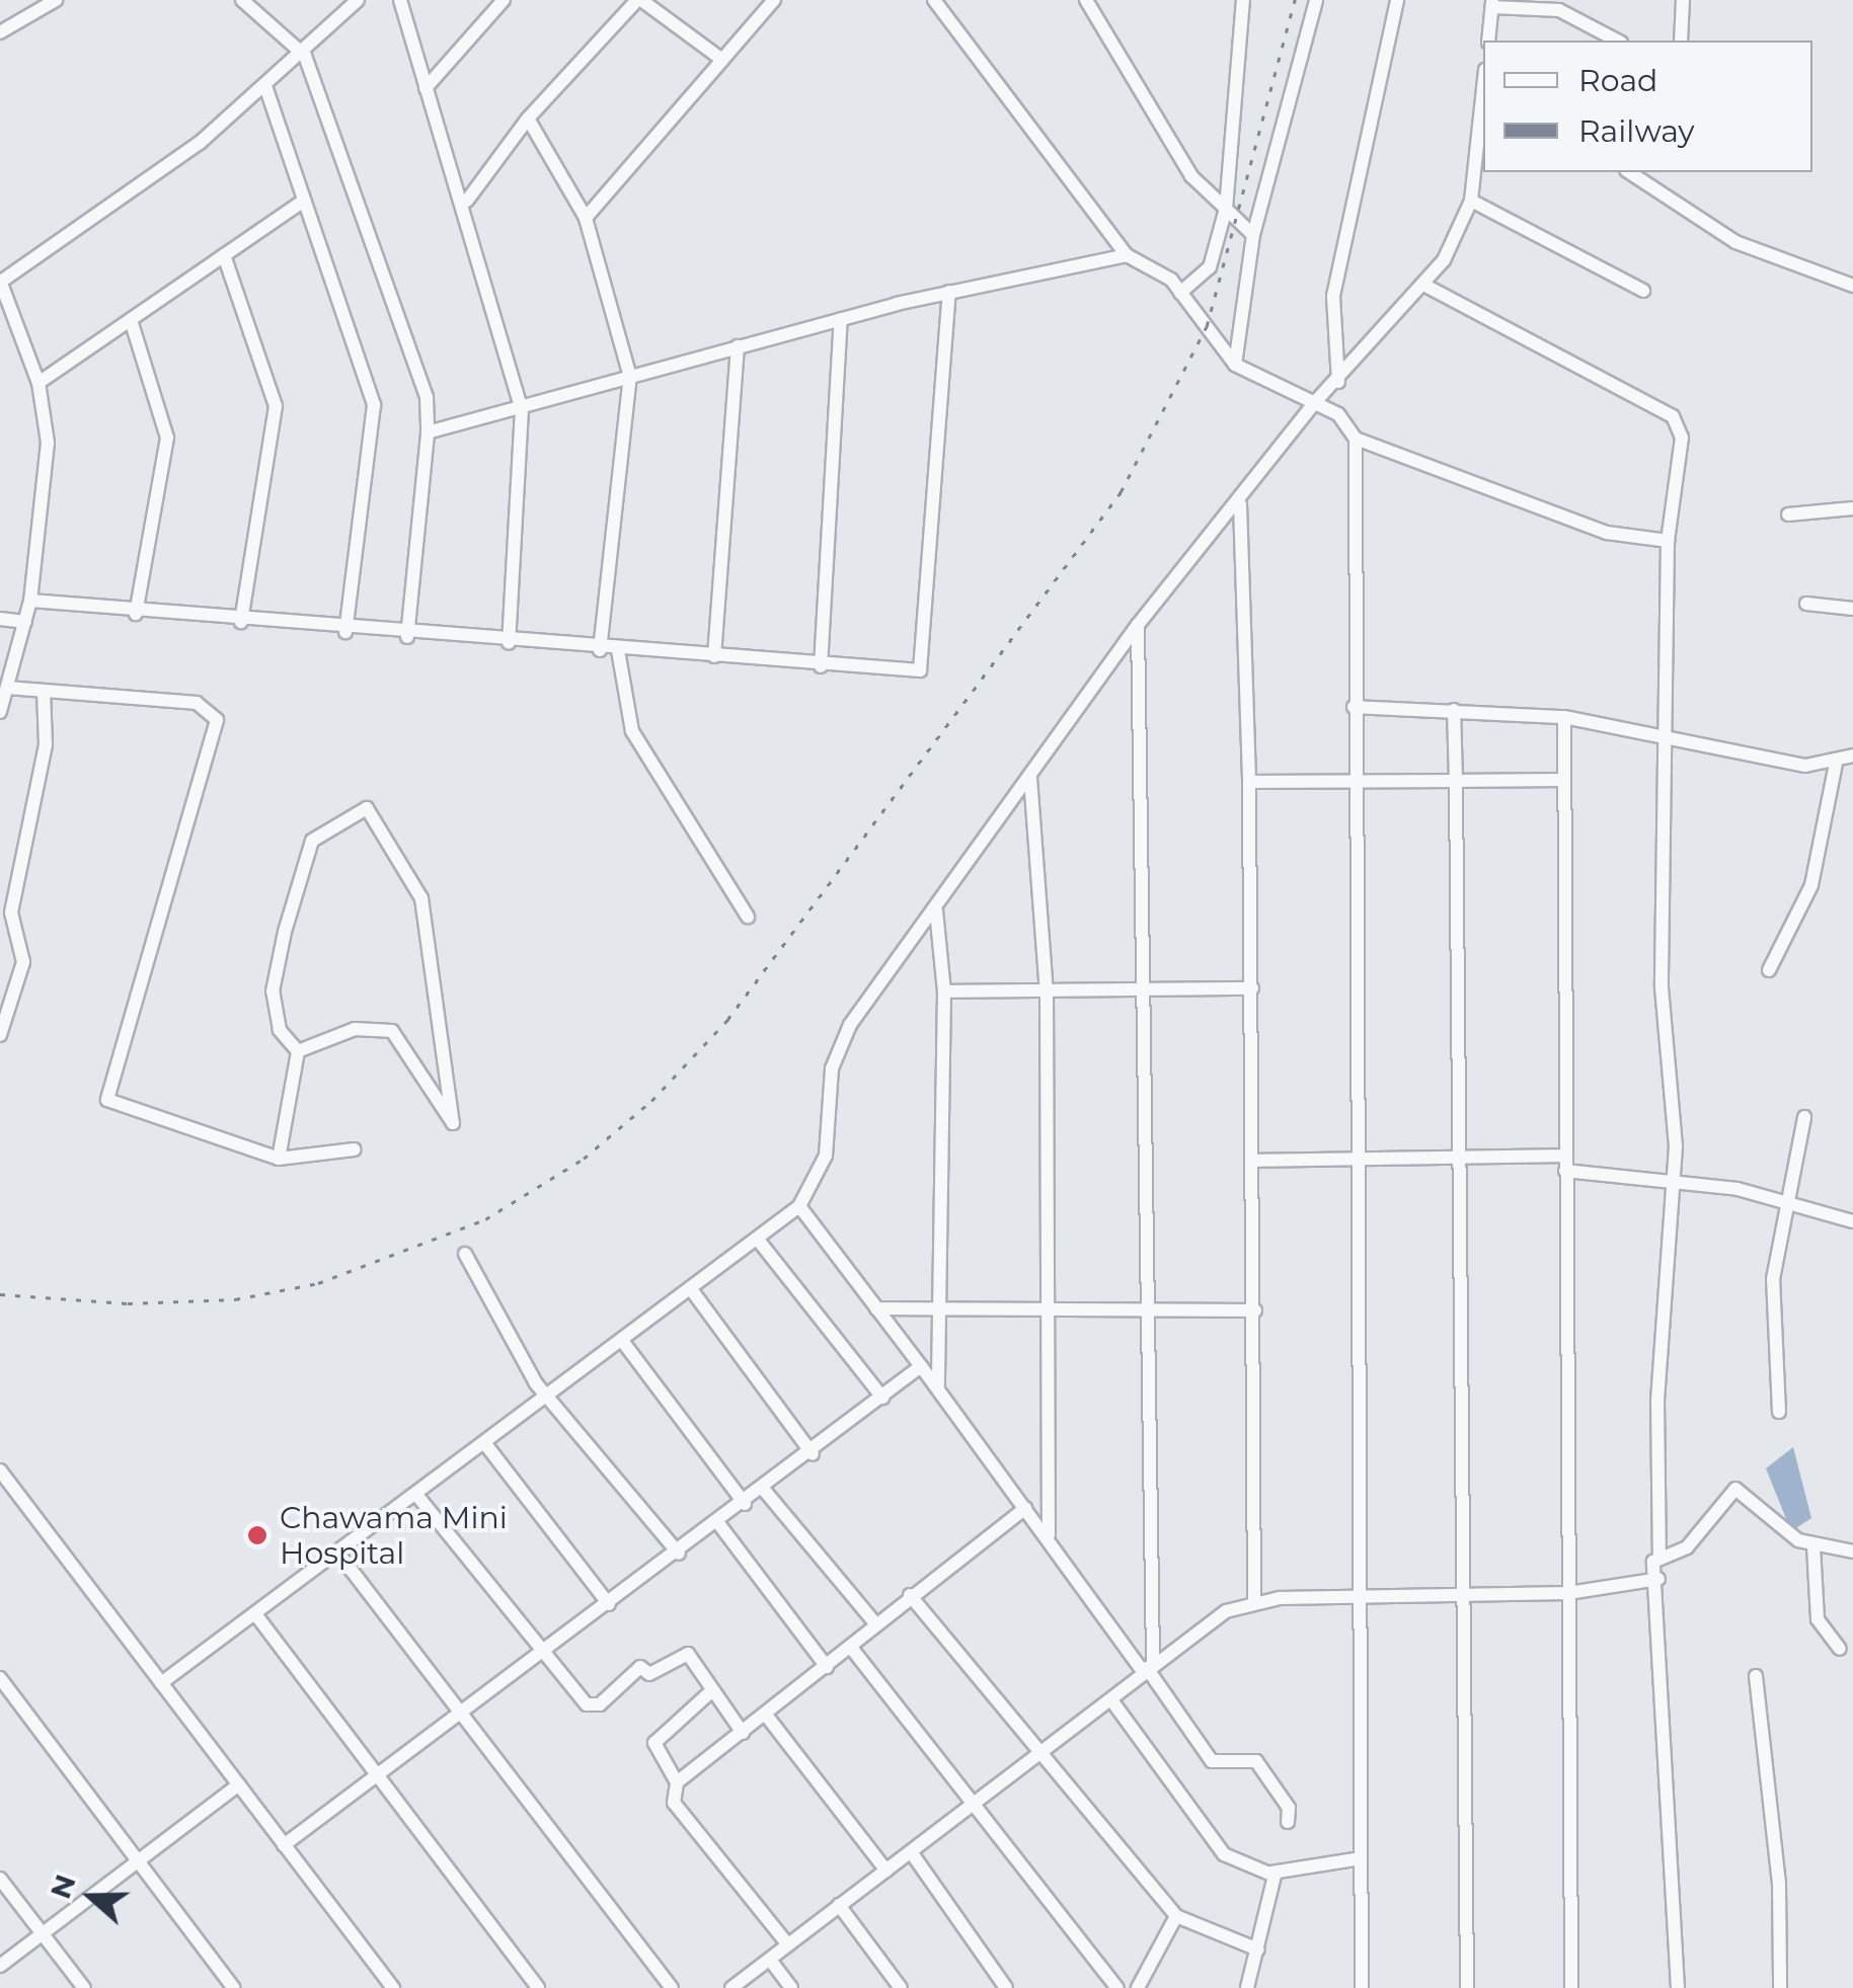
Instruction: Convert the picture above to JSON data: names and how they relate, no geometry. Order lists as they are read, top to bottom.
{
  "places": ["Chawama Mini Hospital"],
  "legend": ["Road", "Railway"],
  "north": "left"
}
